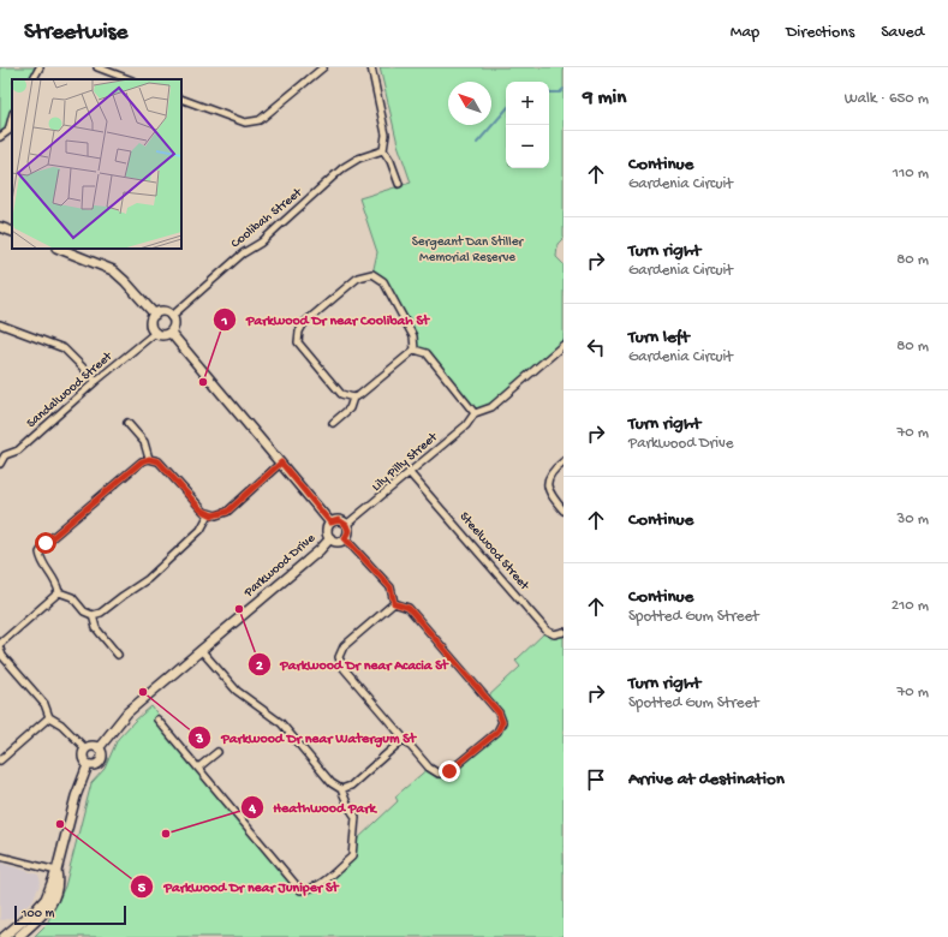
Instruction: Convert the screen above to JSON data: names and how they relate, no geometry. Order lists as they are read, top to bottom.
{
  "streets": {
    "street": [
      "Coolibah Street",
      "Sandalwood Street",
      "Lily Pilly Street",
      "Steelwood Street",
      "Parkwood Drive"
    ]
  },
  "crossings": [
    ["Coolibah Street", "Sandalwood Street"],
    ["Lily Pilly Street", "Steelwood Street"],
    ["Lily Pilly Street", "Parkwood Drive"]
  ],
  "parks": ["Sergeant Dan Stiller Memorial Reserve"],
  "places": [
    "Parkwood Dr near Coolibah St",
    "Parkwood Dr near Acacia St",
    "Parkwood Dr near Watergum St",
    "Parkwood Dr near Juniper St",
    "Heathwood Park"
  ],
  "scale_bar": "100 m",
  "north": "top left",
  "page": {
    "header": "Streetwise",
    "nav": ["Map", "Directions", "Saved"],
    "heading": ["9 min", "Walk · 650 m"],
    "map_buttons": ["+", "−"],
    "list": [
      ["Continue", "Gardenia Circuit", "110 m"],
      ["Turn right", "Gardenia Circuit", "80 m"],
      ["Turn left", "Gardenia Circuit", "80 m"],
      ["Turn right", "Parkwood Drive", "70 m"],
      ["Continue", "30 m"],
      ["Continue", "Spotted Gum Street", "210 m"],
      ["Turn right", "Spotted Gum Street", "70 m"],
      "Arrive at destination"
    ],
    "scale": "100 m"
  }
}
